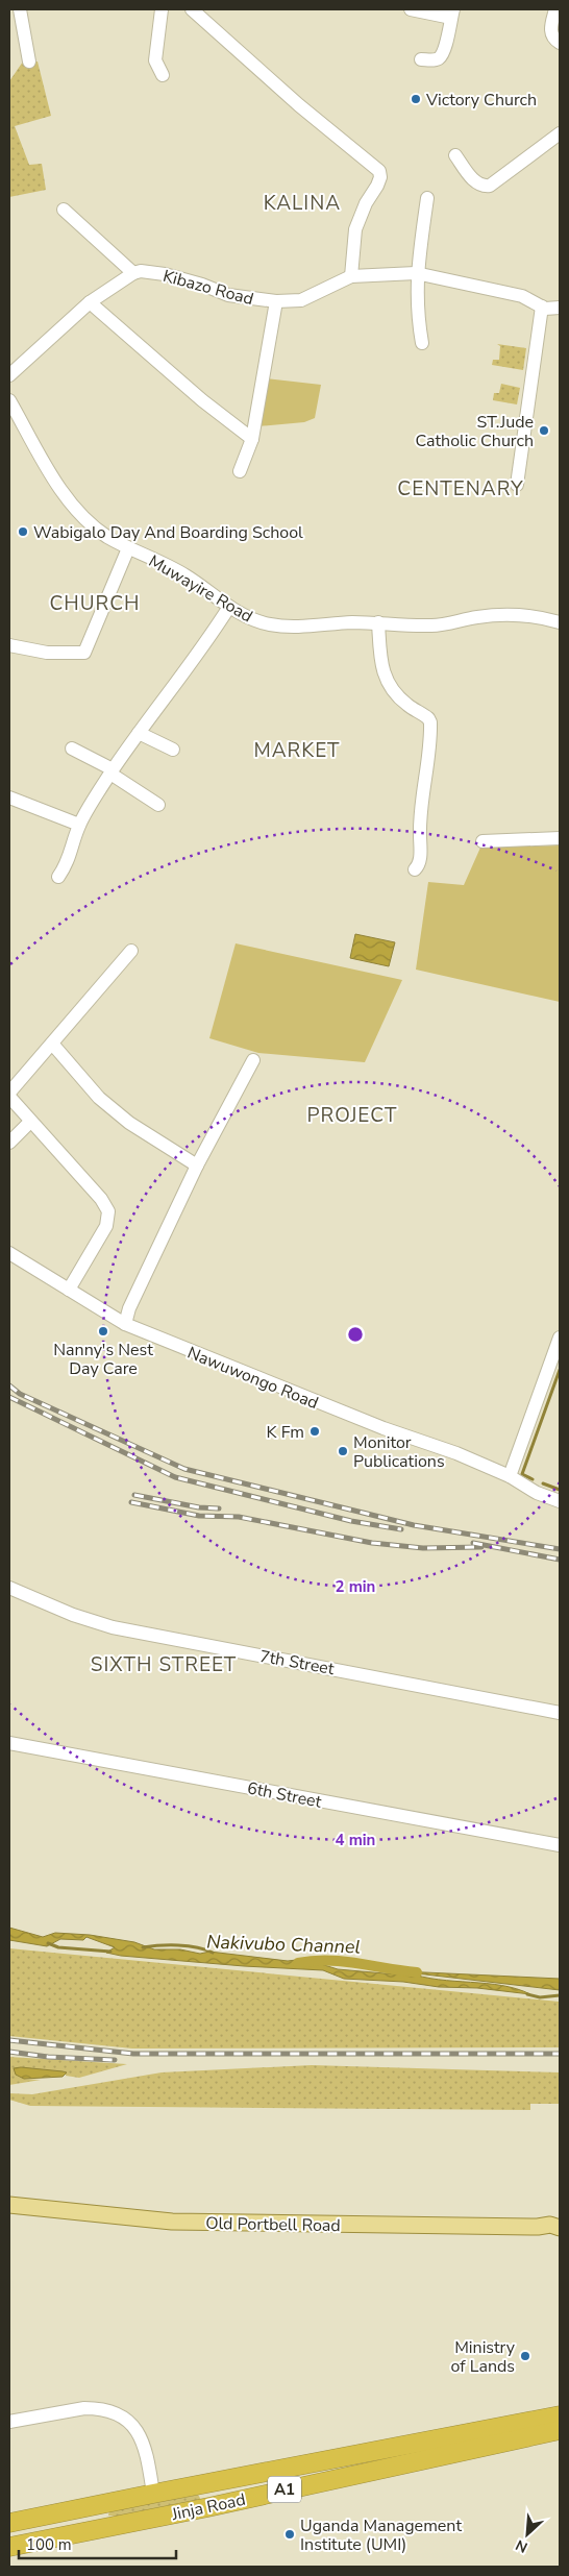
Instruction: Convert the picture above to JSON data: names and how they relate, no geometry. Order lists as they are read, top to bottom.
{
  "streets": {
    "highway": ["A1", "Jinja Road"],
    "main road": ["Old Portbell Road"],
    "street": [
      "Kibazo Road",
      "Muwayire Road",
      "Nawuwongo Road",
      "7th Street",
      "6th Street"
    ]
  },
  "districts": [
    "KALINA",
    "CENTENARY",
    "CHURCH",
    "MARKET",
    "PROJECT",
    "SIXTH STREET"
  ],
  "water": ["Nakivubo Channel"],
  "places": [
    "Victory Church",
    "ST.Jude Catholic Church",
    "Wabigalo Day And Boarding School",
    "Nanny's Nest Day Care",
    "K Fm",
    "Monitor Publications",
    "Ministry of Lands",
    "Uganda Management Institute (UMI)"
  ],
  "scale_bar": "100 m",
  "north": "bottom left",
  "rings": ["2 min", "4 min"]
}
